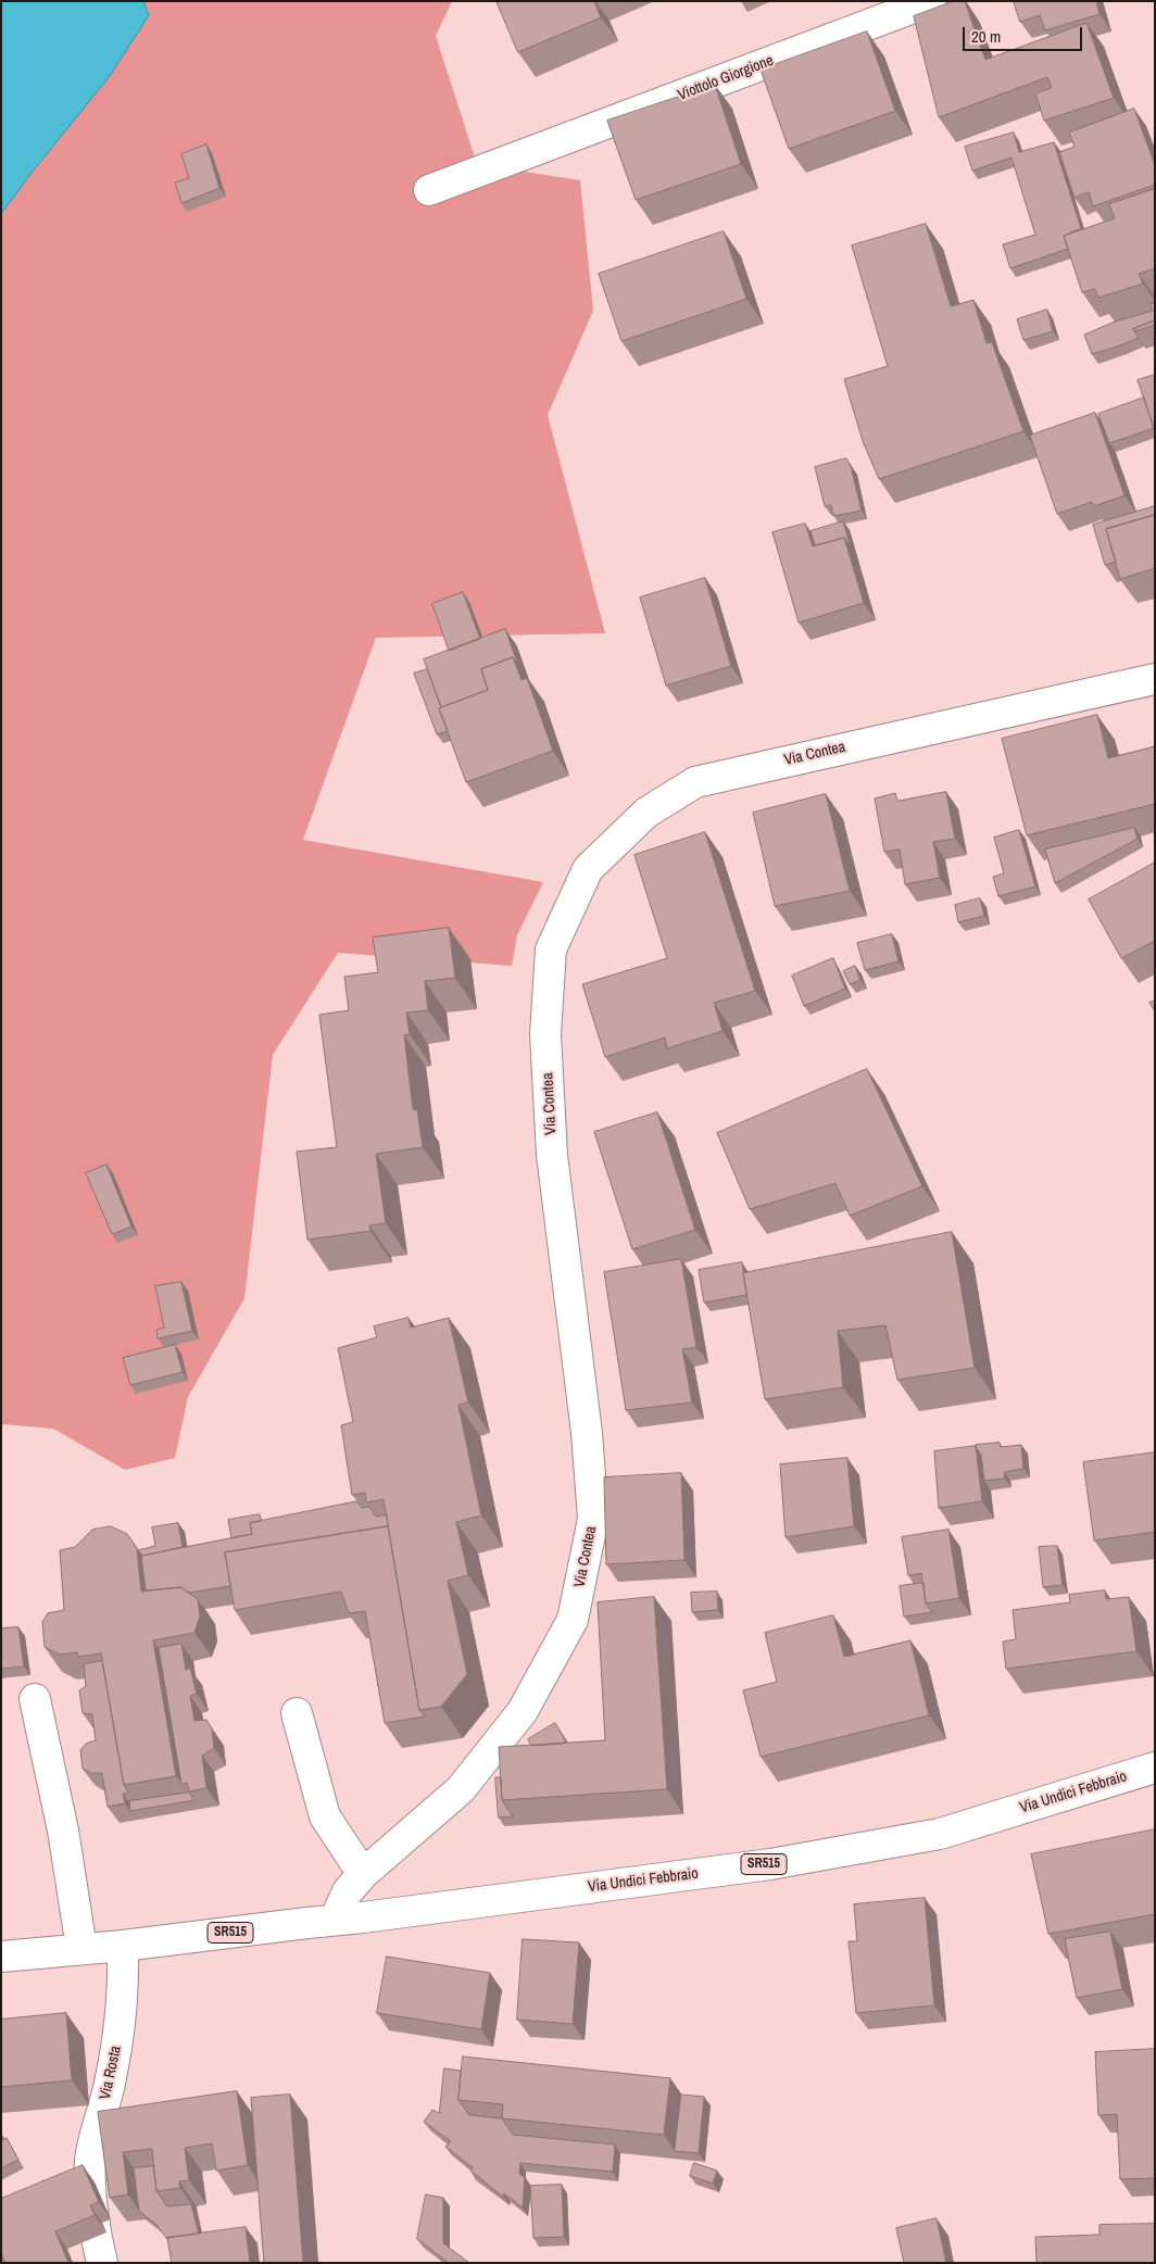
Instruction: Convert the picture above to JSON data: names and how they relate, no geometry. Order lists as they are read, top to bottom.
{
  "streets": {
    "street": [
      "Viottolo Giorgione",
      "Via Contea",
      "Via Undici Febbraio",
      "SR515",
      "Via Rosta"
    ]
  },
  "crossings": [
    ["Via Undici Febbraio", "SR515"],
    ["Via Undici Febbraio", "Via Rosta"],
    ["SR515", "Via Rosta"]
  ],
  "scale_bar": "20 m"
}
